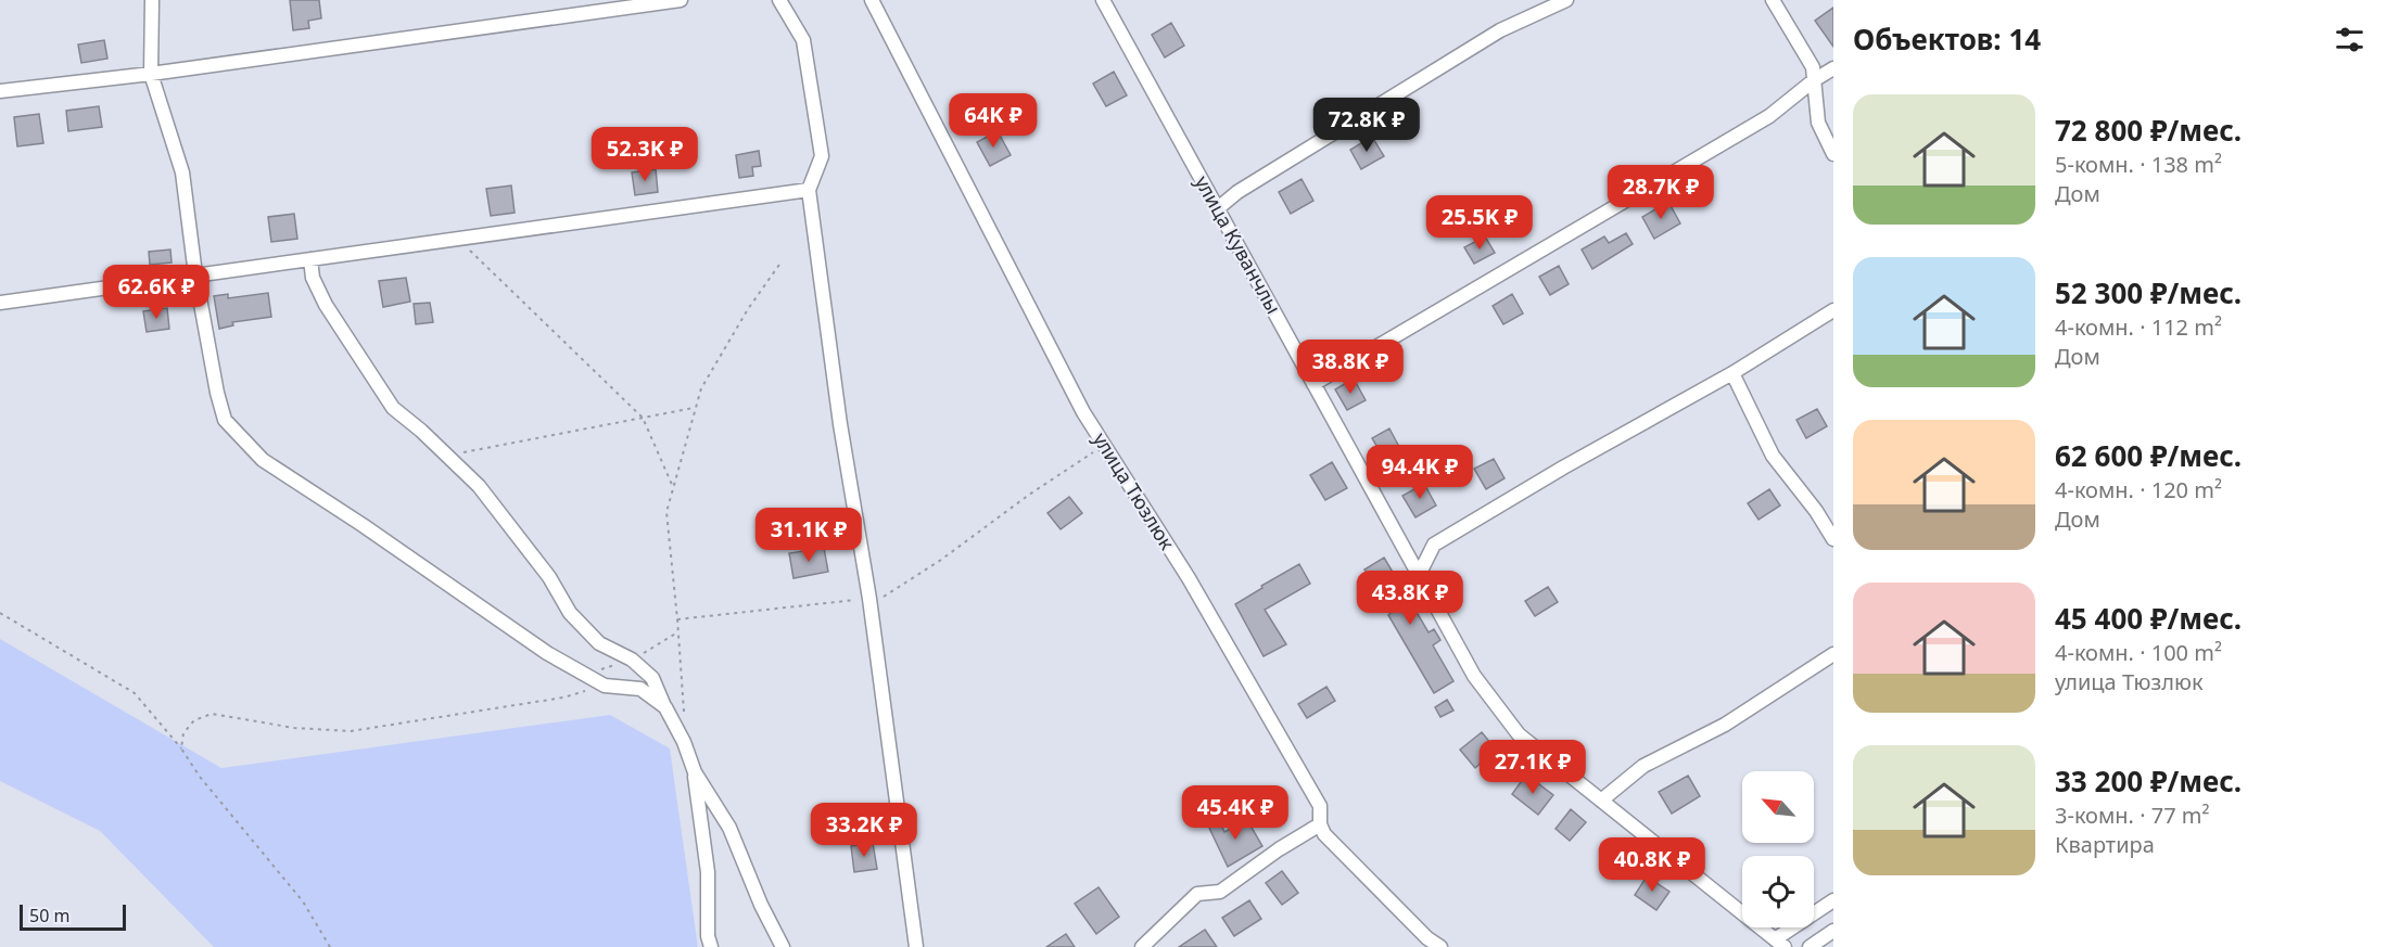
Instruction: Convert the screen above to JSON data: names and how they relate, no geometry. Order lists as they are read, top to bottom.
{
  "streets": {
    "street": ["улица Куванчлы", "улица Тюзлюк"]
  },
  "scale_bar": "50 m",
  "north": "top left",
  "page": {
    "heading": "Объектов: 14",
    "list": [
      {
        "name": "72 800 ₽/мес.",
        "note": "5-комн. · 138 m² · Дом"
      },
      {
        "name": "52 300 ₽/мес.",
        "note": "4-комн. · 112 m² · Дом"
      },
      {
        "name": "62 600 ₽/мес.",
        "note": "4-комн. · 120 m² · Дом"
      },
      {
        "name": "45 400 ₽/мес.",
        "note": "4-комн. · 100 m² · улица Тюзлюк"
      },
      {
        "name": "33 200 ₽/мес.",
        "note": "3-комн. · 77 m² · Квартира"
      }
    ],
    "price": [
      "64K ₽",
      "72.8K ₽",
      "52.3K ₽",
      "28.7K ₽",
      "25.5K ₽",
      "62.6K ₽",
      "38.8K ₽",
      "94.4K ₽",
      "31.1K ₽",
      "43.8K ₽",
      "27.1K ₽",
      "45.4K ₽",
      "33.2K ₽",
      "40.8K ₽"
    ],
    "scale": "50 m"
  }
}
